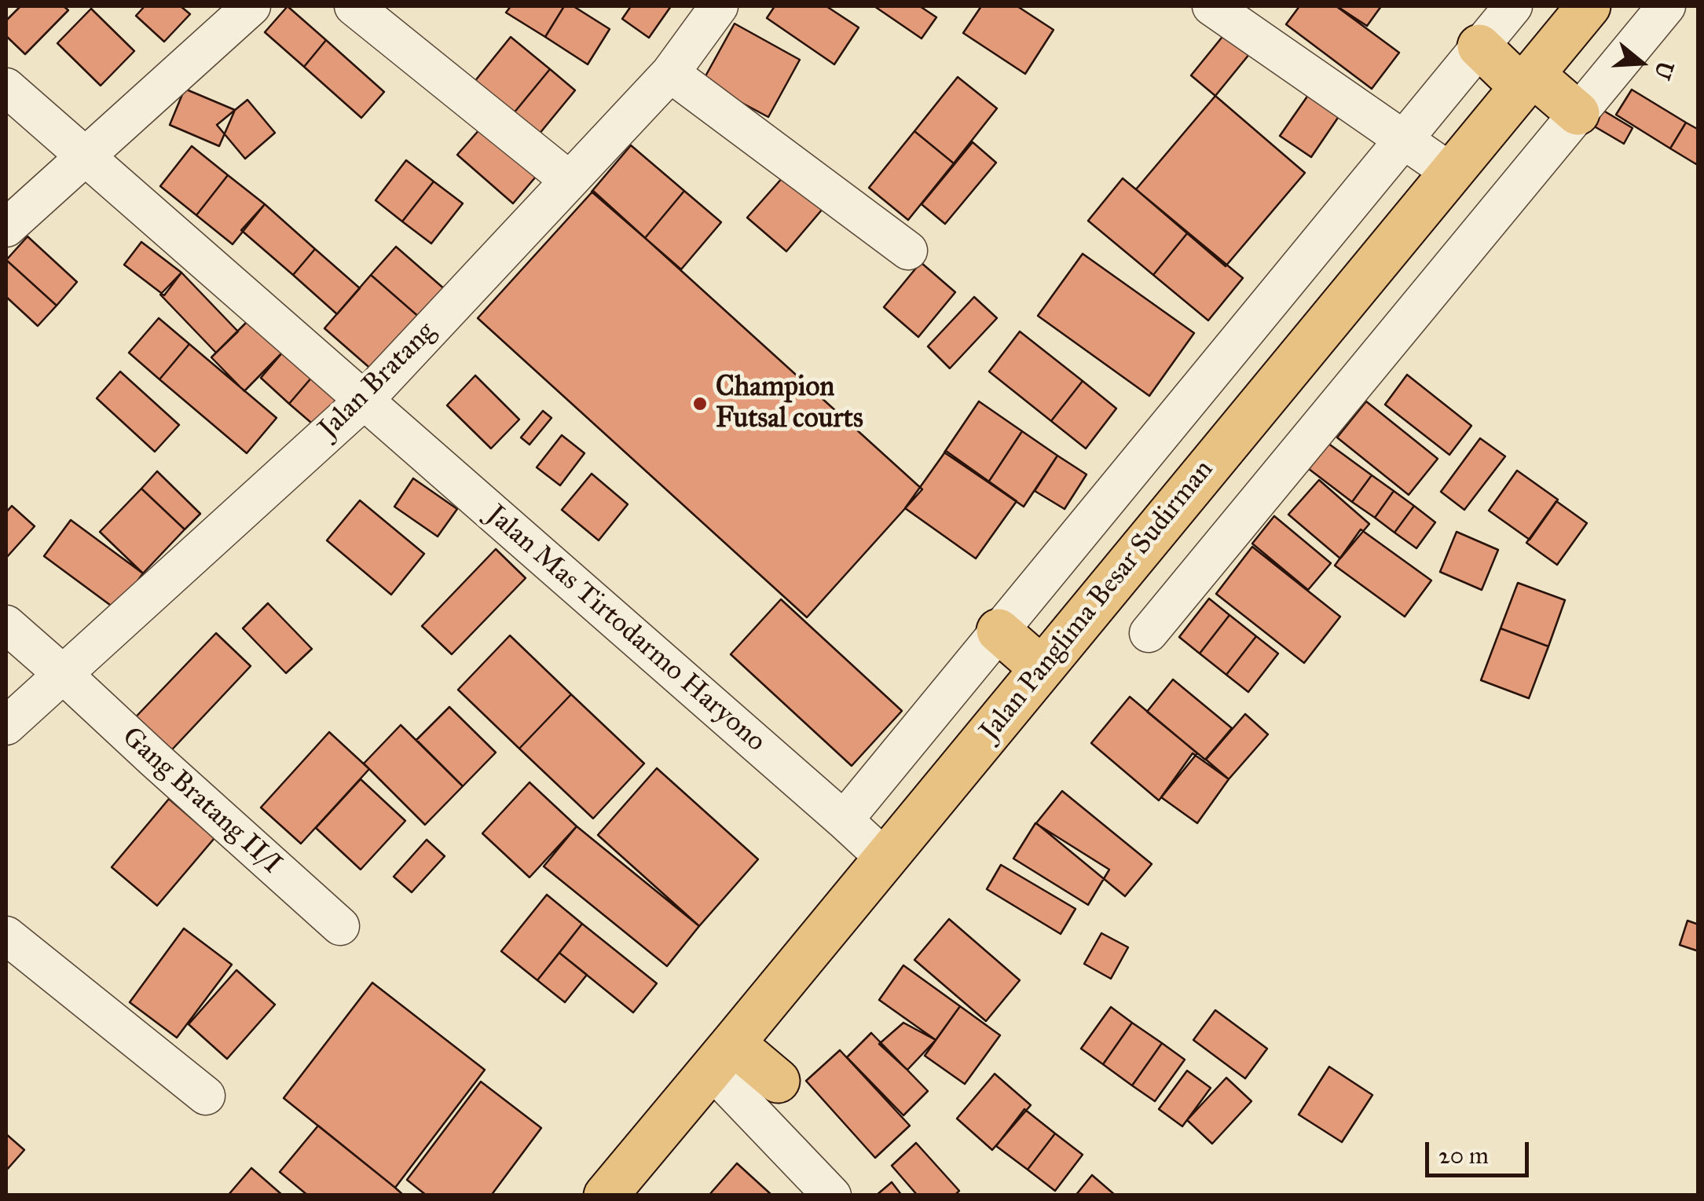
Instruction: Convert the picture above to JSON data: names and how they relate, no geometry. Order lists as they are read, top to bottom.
{
  "streets": {
    "main road": ["Jalan Panglima Besar Sudirman"],
    "street": ["Jalan Bratang", "Jalan Mas Tirtodarmo Haryono", "Gang Bratang II/I"]
  },
  "crossings": [
    ["Jalan Bratang", "Jalan Mas Tirtodarmo Haryono"],
    ["Jalan Bratang", "Gang Bratang II/I"],
    ["Jalan Panglima Besar Sudirman", "Jalan Mas Tirtodarmo Haryono"]
  ],
  "places": ["Champion Futsal courts"],
  "scale_bar": "20 m",
  "north": "right"
}
